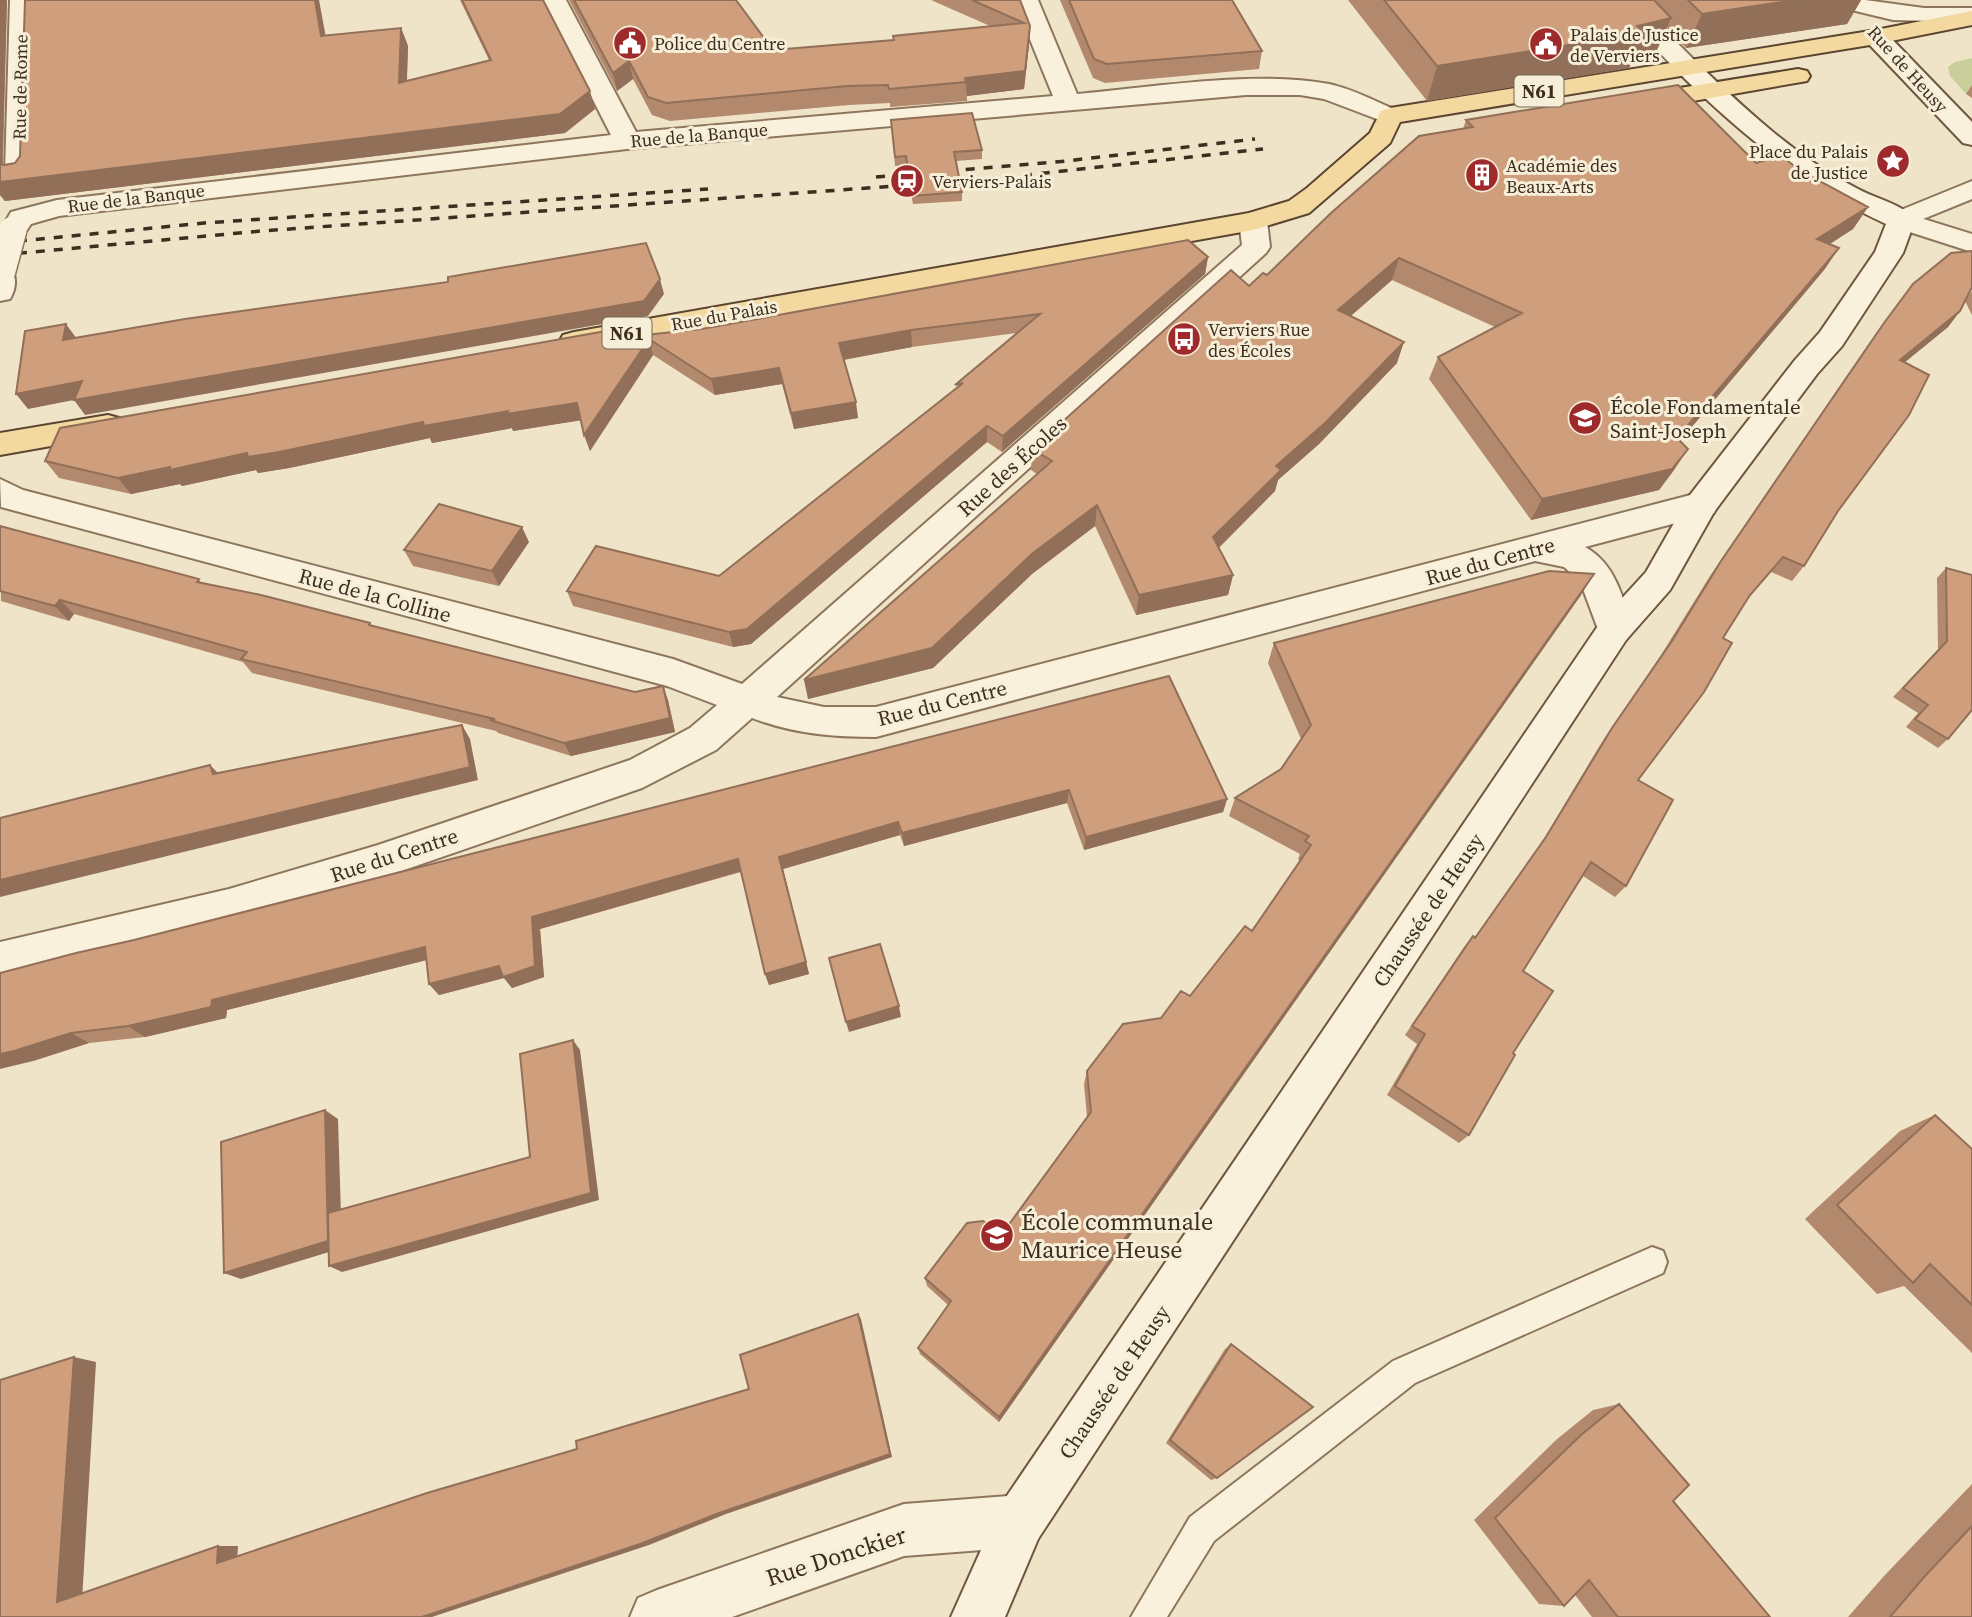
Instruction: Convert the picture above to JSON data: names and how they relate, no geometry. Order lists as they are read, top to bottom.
{
  "streets": {
    "main road": ["N61", "Rue du Palais"],
    "street": [
      "Rue de Heusy",
      "Rue de Rome",
      "Rue de la Banque",
      "Rue des Écoles",
      "Rue du Centre",
      "Rue de la Colline",
      "Chaussée de Heusy",
      "Rue Donckier"
    ]
  },
  "crossings": [
    ["Rue de Heusy", "N61"],
    ["N61", "Rue de la Banque"],
    ["N61", "Rue du Palais"],
    ["Rue de la Banque", "Rue du Palais"],
    ["Rue du Palais", "Rue des Écoles"],
    ["Rue des Écoles", "Rue du Centre"],
    ["Rue des Écoles", "Rue de la Colline"],
    ["Rue du Centre", "Rue de la Colline"],
    ["Rue du Centre", "Chaussée de Heusy"],
    ["Chaussée de Heusy", "Rue Donckier"]
  ],
  "places": {
    "public building": ["Police du Centre", "Palais de Justice de Verviers"],
    "place": ["Place du Palais de Justice"],
    "building": ["Académie des Beaux-Arts"],
    "station": ["Verviers-Palais"],
    "bus stop": ["Verviers Rue des Écoles"],
    "school or university": ["École Fondamentale Saint-Joseph", "École communale Maurice Heuse"]
  }
}
